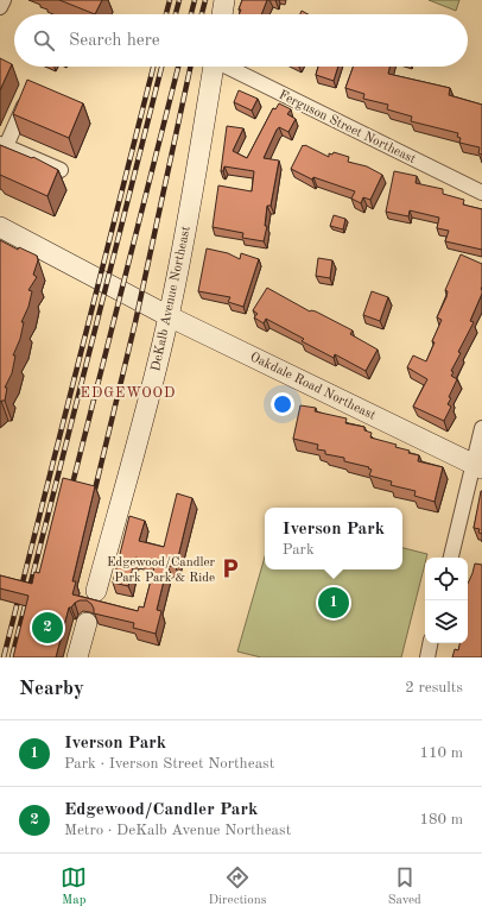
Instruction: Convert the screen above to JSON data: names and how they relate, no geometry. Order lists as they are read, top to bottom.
{
  "streets": {
    "main road": ["DeKalb Avenue Northeast", "Oakdale Road Northeast"],
    "street": ["Ferguson Street Northeast"]
  },
  "crossings": [
    ["DeKalb Avenue Northeast", "Oakdale Road Northeast"]
  ],
  "districts": ["EDGEWOOD"],
  "places": {
    "parking": ["Edgewood/Candler Park Park & Ride"]
  },
  "page": {
    "search": "Search here",
    "popup": ["Iverson Park", "Park"],
    "pins": ["1", "2"],
    "heading": ["Nearby", "2 results"],
    "list": [
      {
        "mark": "1",
        "name": "Iverson Park",
        "note": "Park · Iverson Street Northeast",
        "value": "110 m"
      },
      {
        "mark": "2",
        "name": "Edgewood/Candler Park",
        "note": "Metro · DeKalb Avenue Northeast",
        "value": "180 m"
      }
    ],
    "nav": ["Map", "Directions", "Saved"]
  }
}
